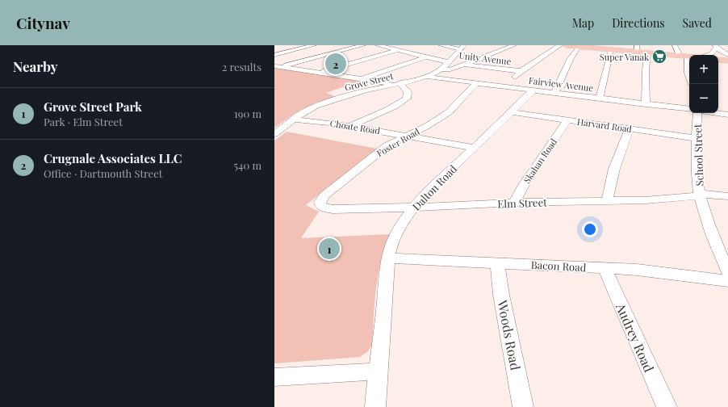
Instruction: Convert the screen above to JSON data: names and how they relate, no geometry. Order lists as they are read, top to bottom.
{
  "streets": {
    "street": [
      "Unity Avenue",
      "Grove Street",
      "Fairview Avenue",
      "Harvard Road",
      "Choate Road",
      "Foster Road",
      "School Street",
      "Skahan Road",
      "Dalton Road",
      "Elm Street",
      "Bacon Road",
      "Woods Road",
      "Audrey Road"
    ]
  },
  "crossings": [
    ["Unity Avenue", "Grove Street"],
    ["Grove Street", "Fairview Avenue"],
    ["Grove Street", "Choate Road"],
    ["Fairview Avenue", "Foster Road"],
    ["Fairview Avenue", "Dalton Road"],
    ["Harvard Road", "School Street"],
    ["Harvard Road", "Skahan Road"],
    ["Harvard Road", "Dalton Road"],
    ["Choate Road", "Foster Road"],
    ["Choate Road", "Dalton Road"],
    ["Foster Road", "Elm Street"],
    ["School Street", "Elm Street"],
    ["Skahan Road", "Elm Street"],
    ["Dalton Road", "Elm Street"],
    ["Dalton Road", "Bacon Road"],
    ["Bacon Road", "Woods Road"],
    ["Bacon Road", "Audrey Road"]
  ],
  "places": {
    "supermarket": ["Super Vanak"]
  },
  "page": {
    "header": "Citynav",
    "nav": ["Map", "Directions", "Saved"],
    "heading": ["Nearby", "2 results"],
    "pins": ["2", "1"],
    "map_buttons": ["+", "−"],
    "list": [
      {
        "mark": "1",
        "name": "Grove Street Park",
        "note": "Park · Elm Street",
        "value": "190 m"
      },
      {
        "mark": "2",
        "name": "Crugnale Associates LLC",
        "note": "Office · Dartmouth Street",
        "value": "540 m"
      }
    ]
  }
}
